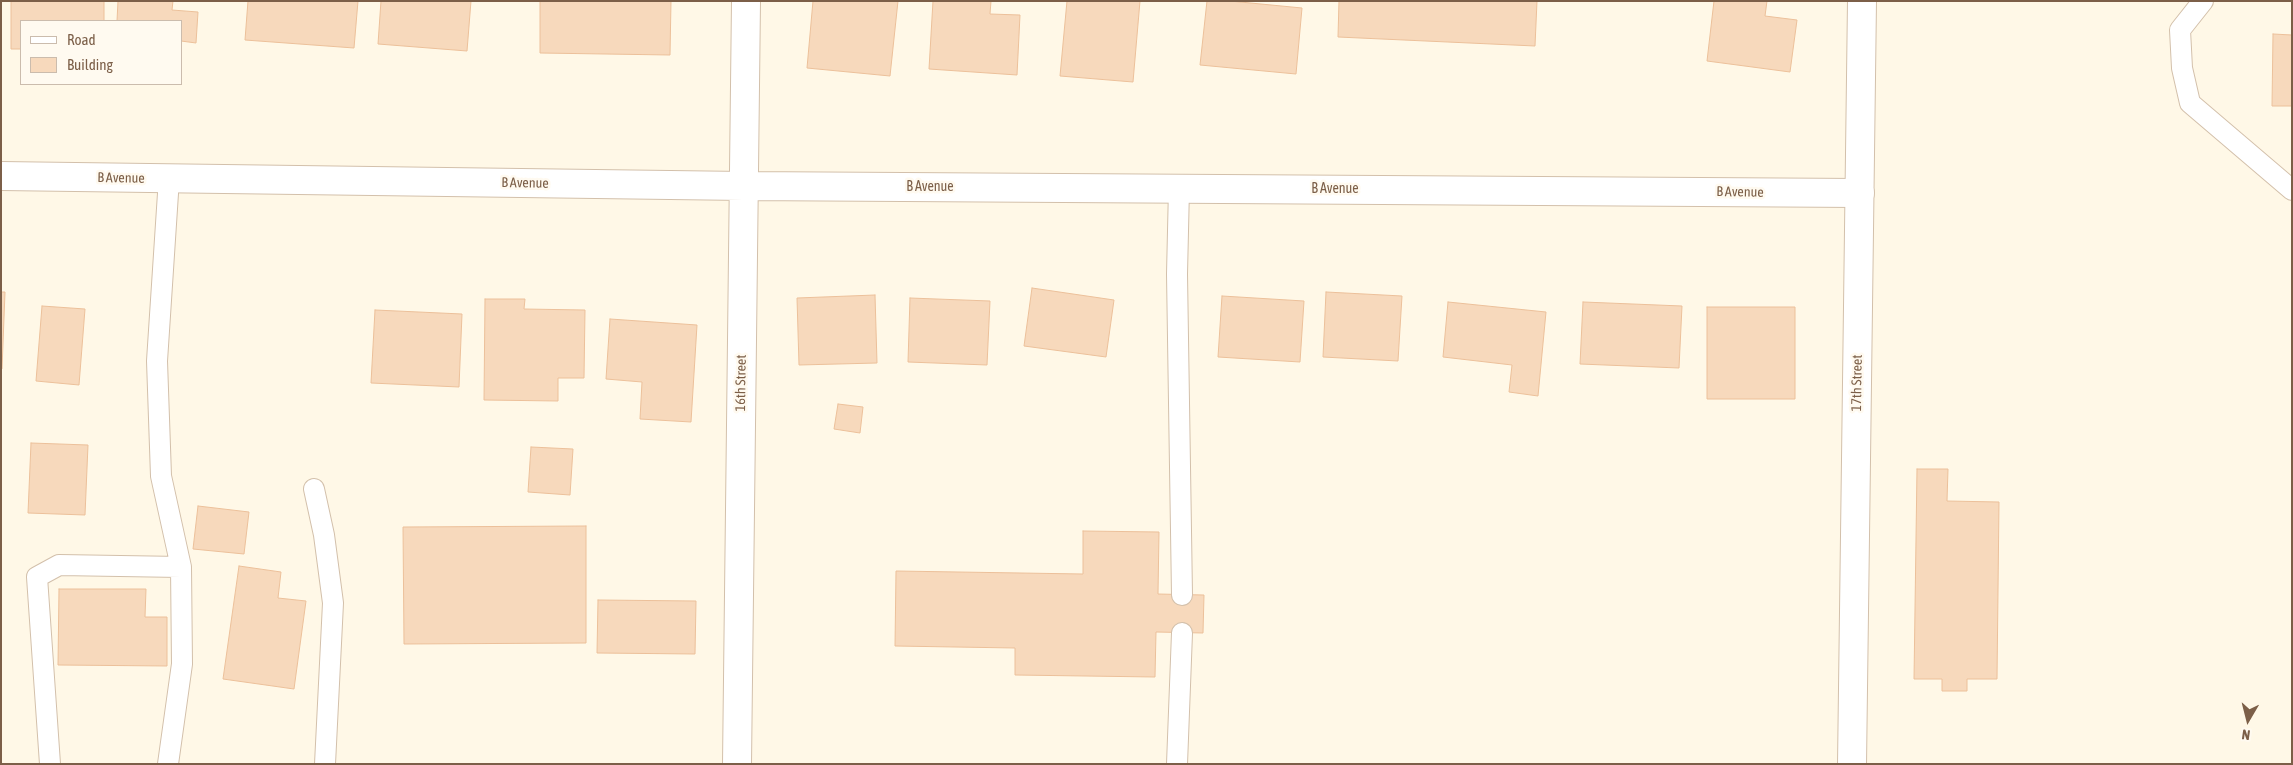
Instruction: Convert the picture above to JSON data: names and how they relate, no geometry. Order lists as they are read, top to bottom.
{
  "streets": {
    "street": ["B Avenue", "16th Street", "17th Street"]
  },
  "crossings": [
    ["B Avenue", "16th Street"],
    ["B Avenue", "17th Street"]
  ],
  "legend": ["Road", "Building"],
  "north": "bottom"
}
